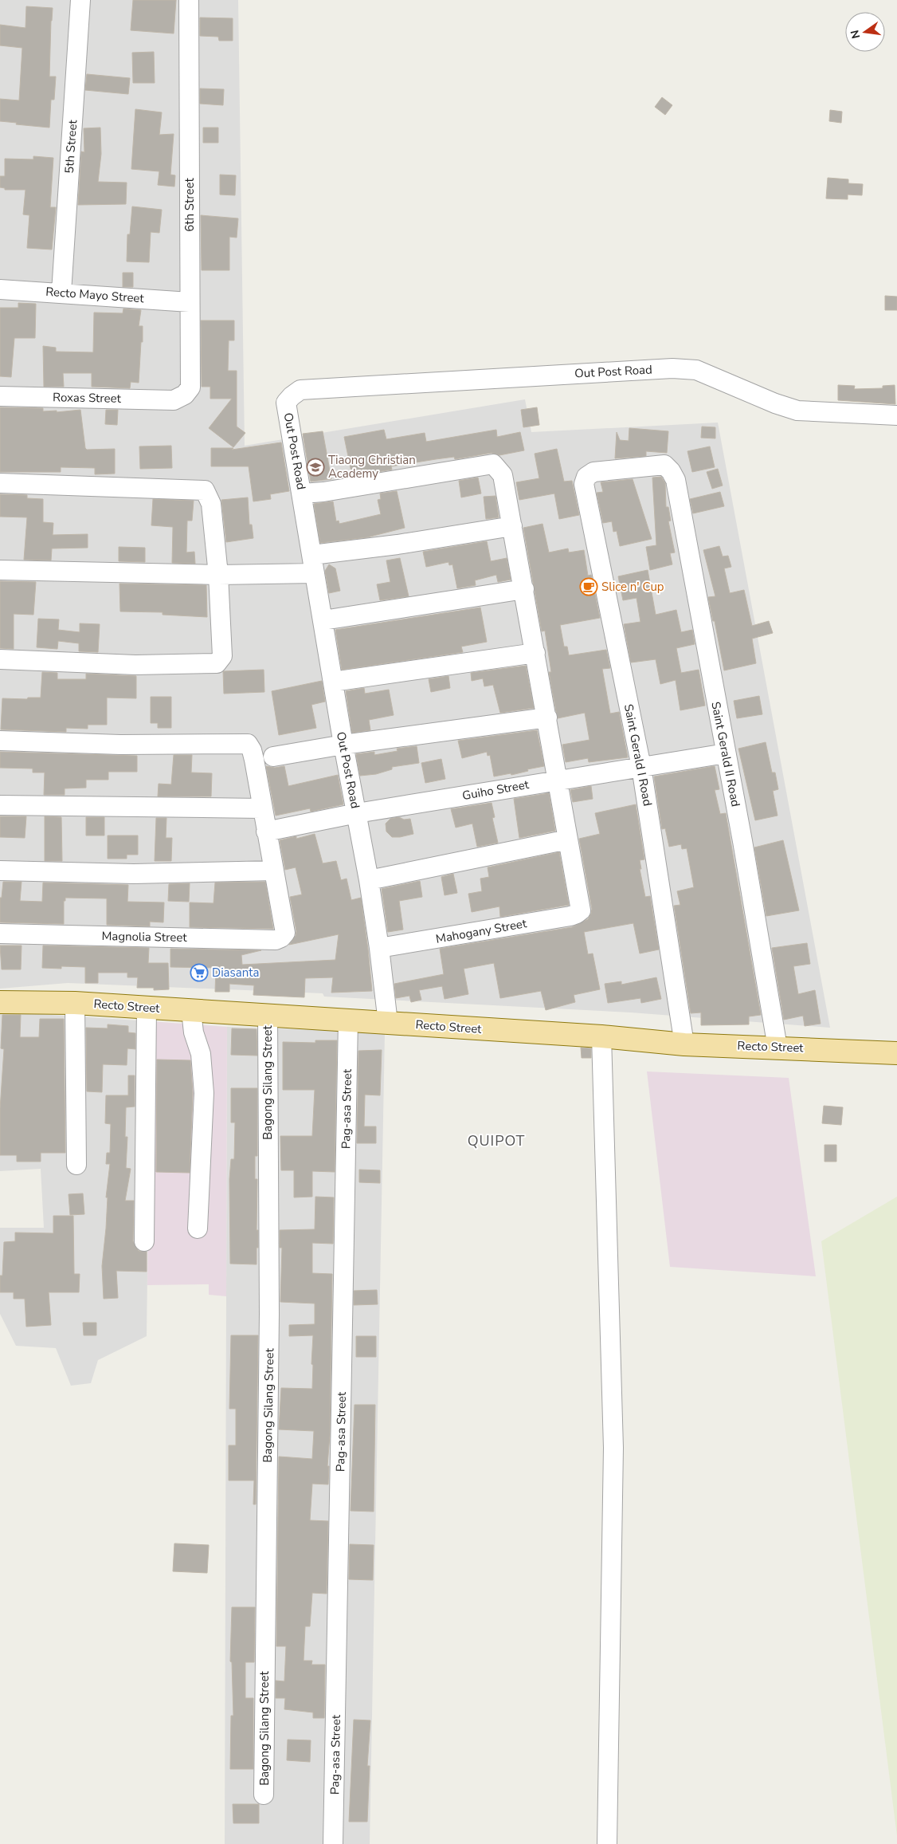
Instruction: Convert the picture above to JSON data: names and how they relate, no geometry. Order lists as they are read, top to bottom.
{
  "streets": {
    "main road": ["Recto Street"],
    "street": [
      "5th Street",
      "6th Street",
      "Recto Mayo Street",
      "Out Post Road",
      "Roxas Street",
      "Saint Gerald II Road",
      "Saint Gerald I Road",
      "Guiho Street",
      "Mahogany Street",
      "Magnolia Street",
      "Bagong Silang Street",
      "Pag-asa Street"
    ]
  },
  "crossings": [
    ["5th Street", "Recto Mayo Street"],
    ["6th Street", "Recto Mayo Street"],
    ["6th Street", "Roxas Street"],
    ["Out Post Road", "Guiho Street"],
    ["Out Post Road", "Mahogany Street"],
    ["Out Post Road", "Recto Street"],
    ["Saint Gerald II Road", "Saint Gerald I Road"],
    ["Saint Gerald II Road", "Guiho Street"],
    ["Saint Gerald II Road", "Recto Street"],
    ["Saint Gerald I Road", "Guiho Street"],
    ["Saint Gerald I Road", "Recto Street"],
    ["Recto Street", "Bagong Silang Street"],
    ["Recto Street", "Pag-asa Street"]
  ],
  "districts": ["QUIPOT"],
  "places": {
    "school or university": ["Tiaong Christian Academy"],
    "cafe": ["Slice n' Cup"],
    "supermarket": ["Diasanta"]
  },
  "north": "left"
}
